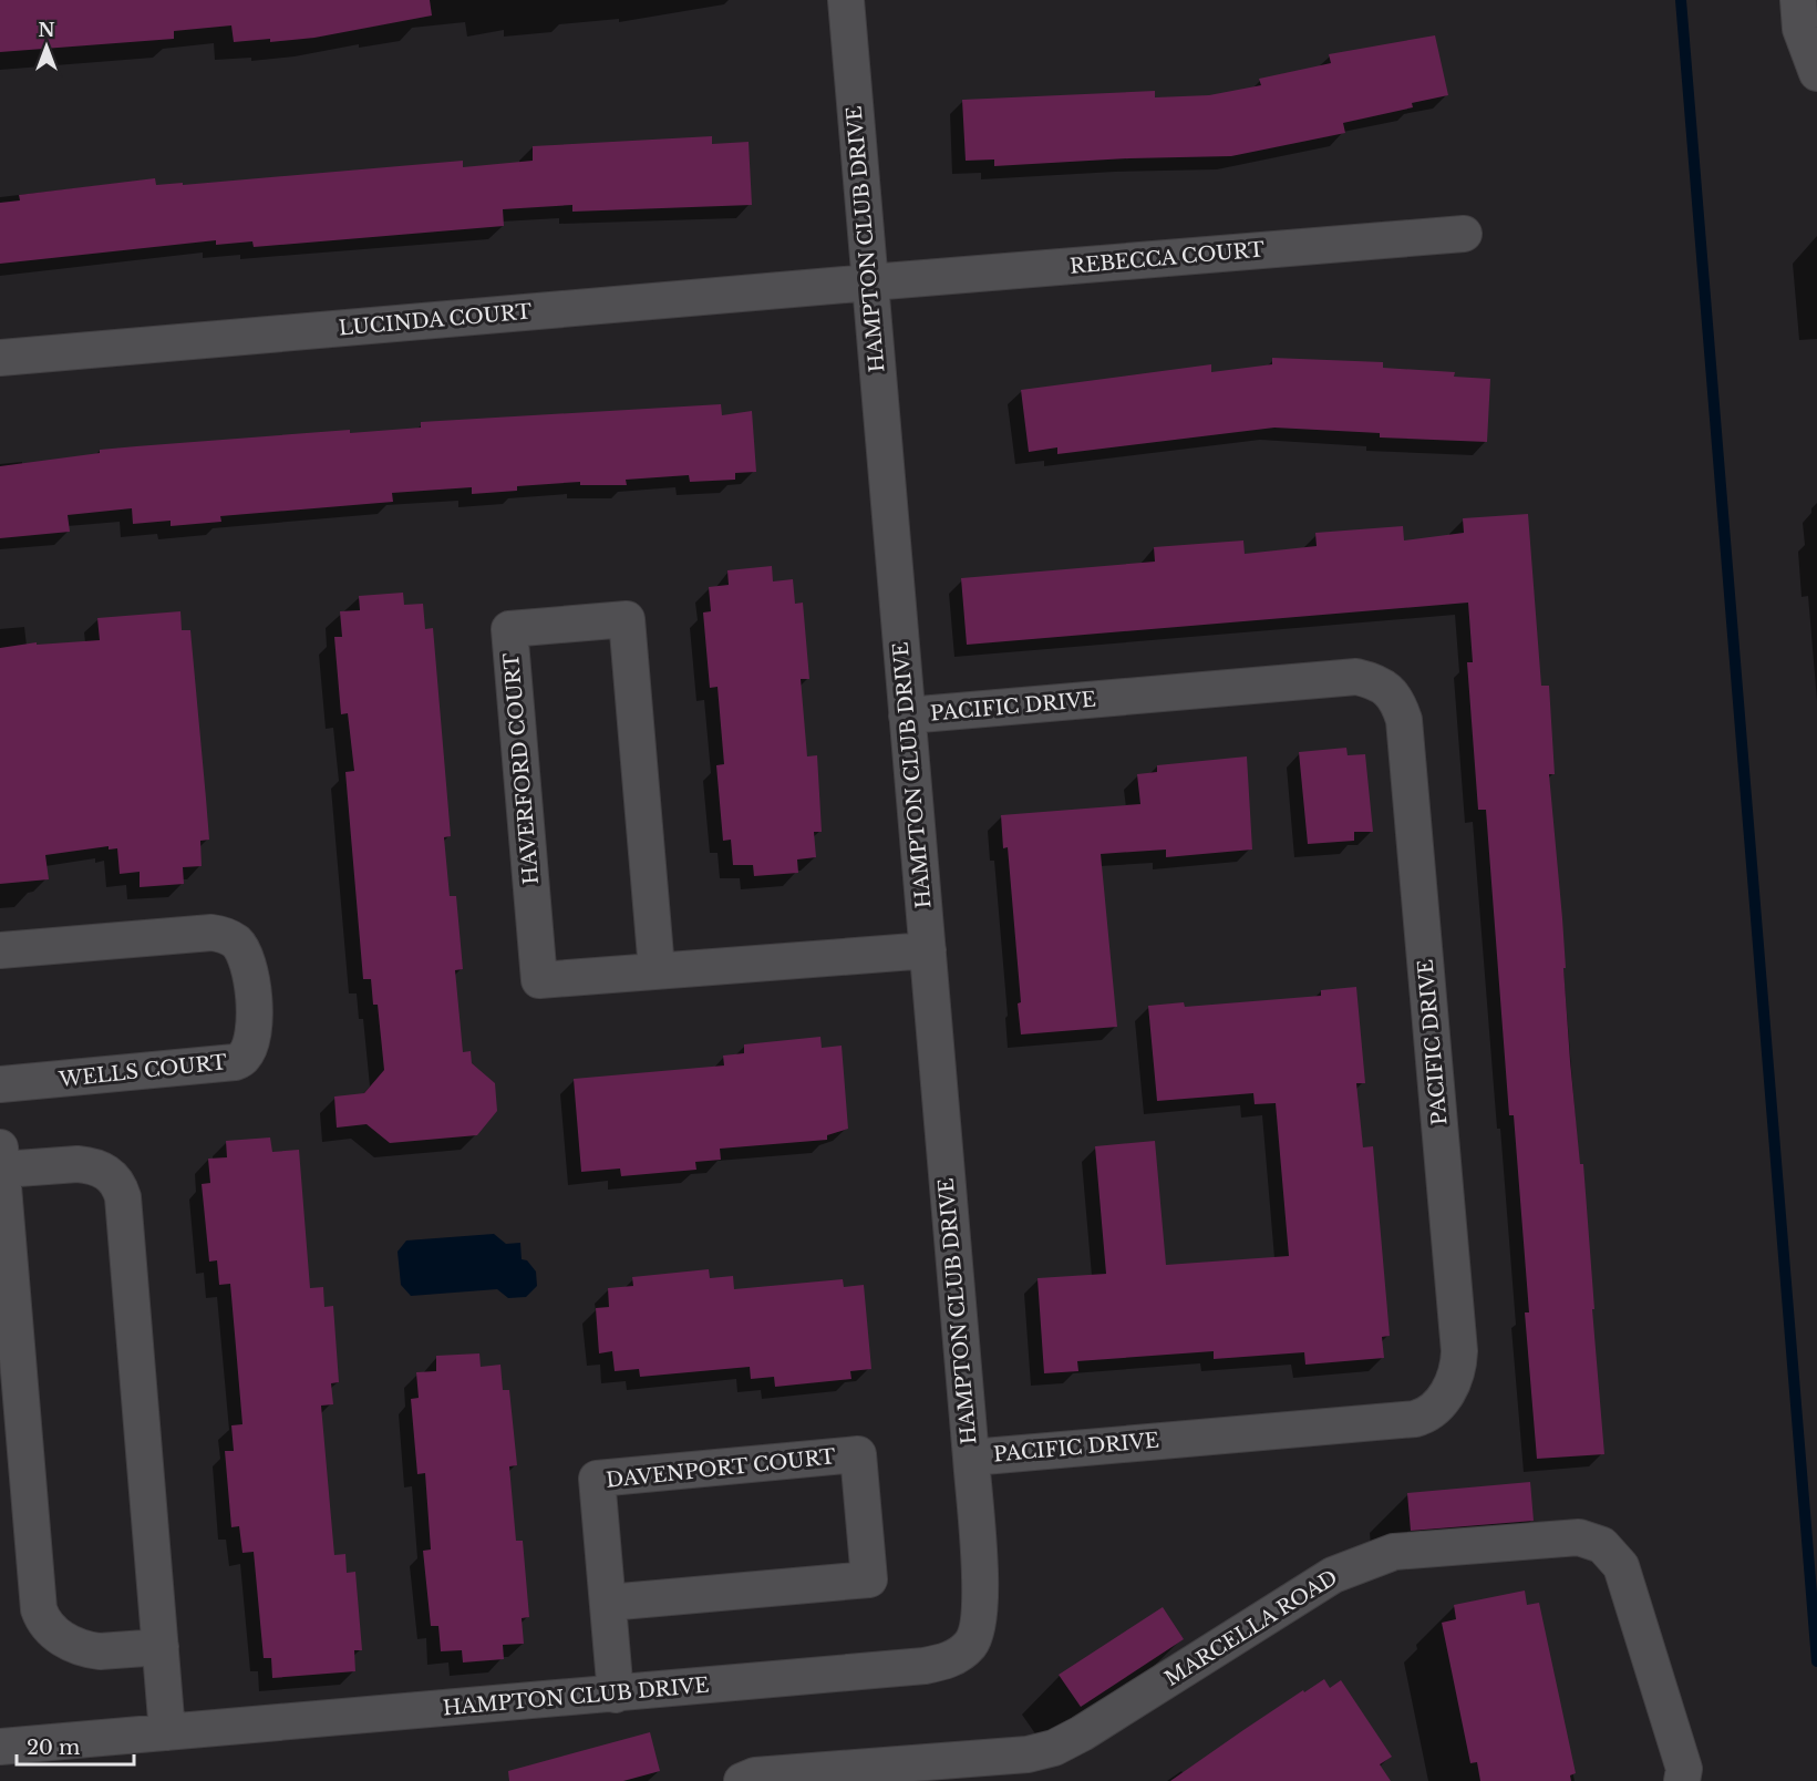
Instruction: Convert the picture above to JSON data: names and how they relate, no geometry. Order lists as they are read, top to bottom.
{
  "streets": {
    "street": [
      "HAMPTON CLUB DRIVE",
      "REBECCA COURT",
      "LUCINDA COURT",
      "PACIFIC DRIVE",
      "HAVERFORD COURT",
      "WELLS COURT",
      "DAVENPORT COURT",
      "MARCELLA ROAD"
    ]
  },
  "crossings": [
    ["HAMPTON CLUB DRIVE", "REBECCA COURT"],
    ["HAMPTON CLUB DRIVE", "LUCINDA COURT"],
    ["HAMPTON CLUB DRIVE", "PACIFIC DRIVE"],
    ["HAMPTON CLUB DRIVE", "HAVERFORD COURT"],
    ["HAMPTON CLUB DRIVE", "DAVENPORT COURT"],
    ["REBECCA COURT", "LUCINDA COURT"]
  ],
  "scale_bar": "20 m",
  "north": "top"
}
